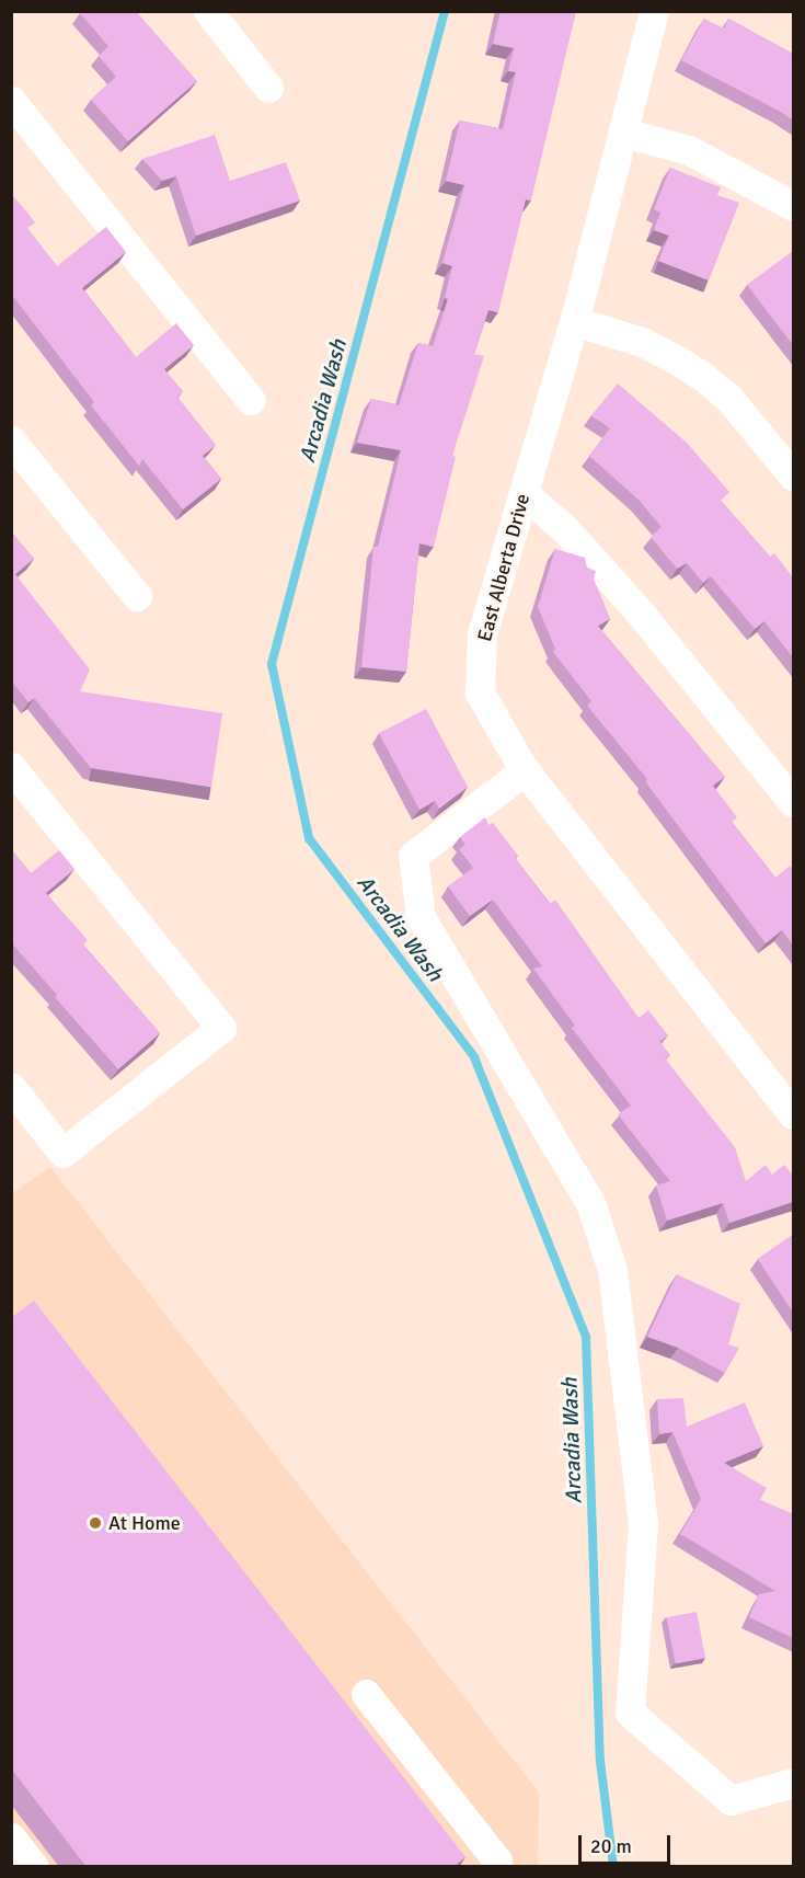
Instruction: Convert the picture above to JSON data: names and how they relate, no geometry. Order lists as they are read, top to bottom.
{
  "streets": {
    "street": ["East Alberta Drive"]
  },
  "water": ["Arcadia Wash"],
  "places": ["At Home"],
  "scale_bar": "20 m"
}
